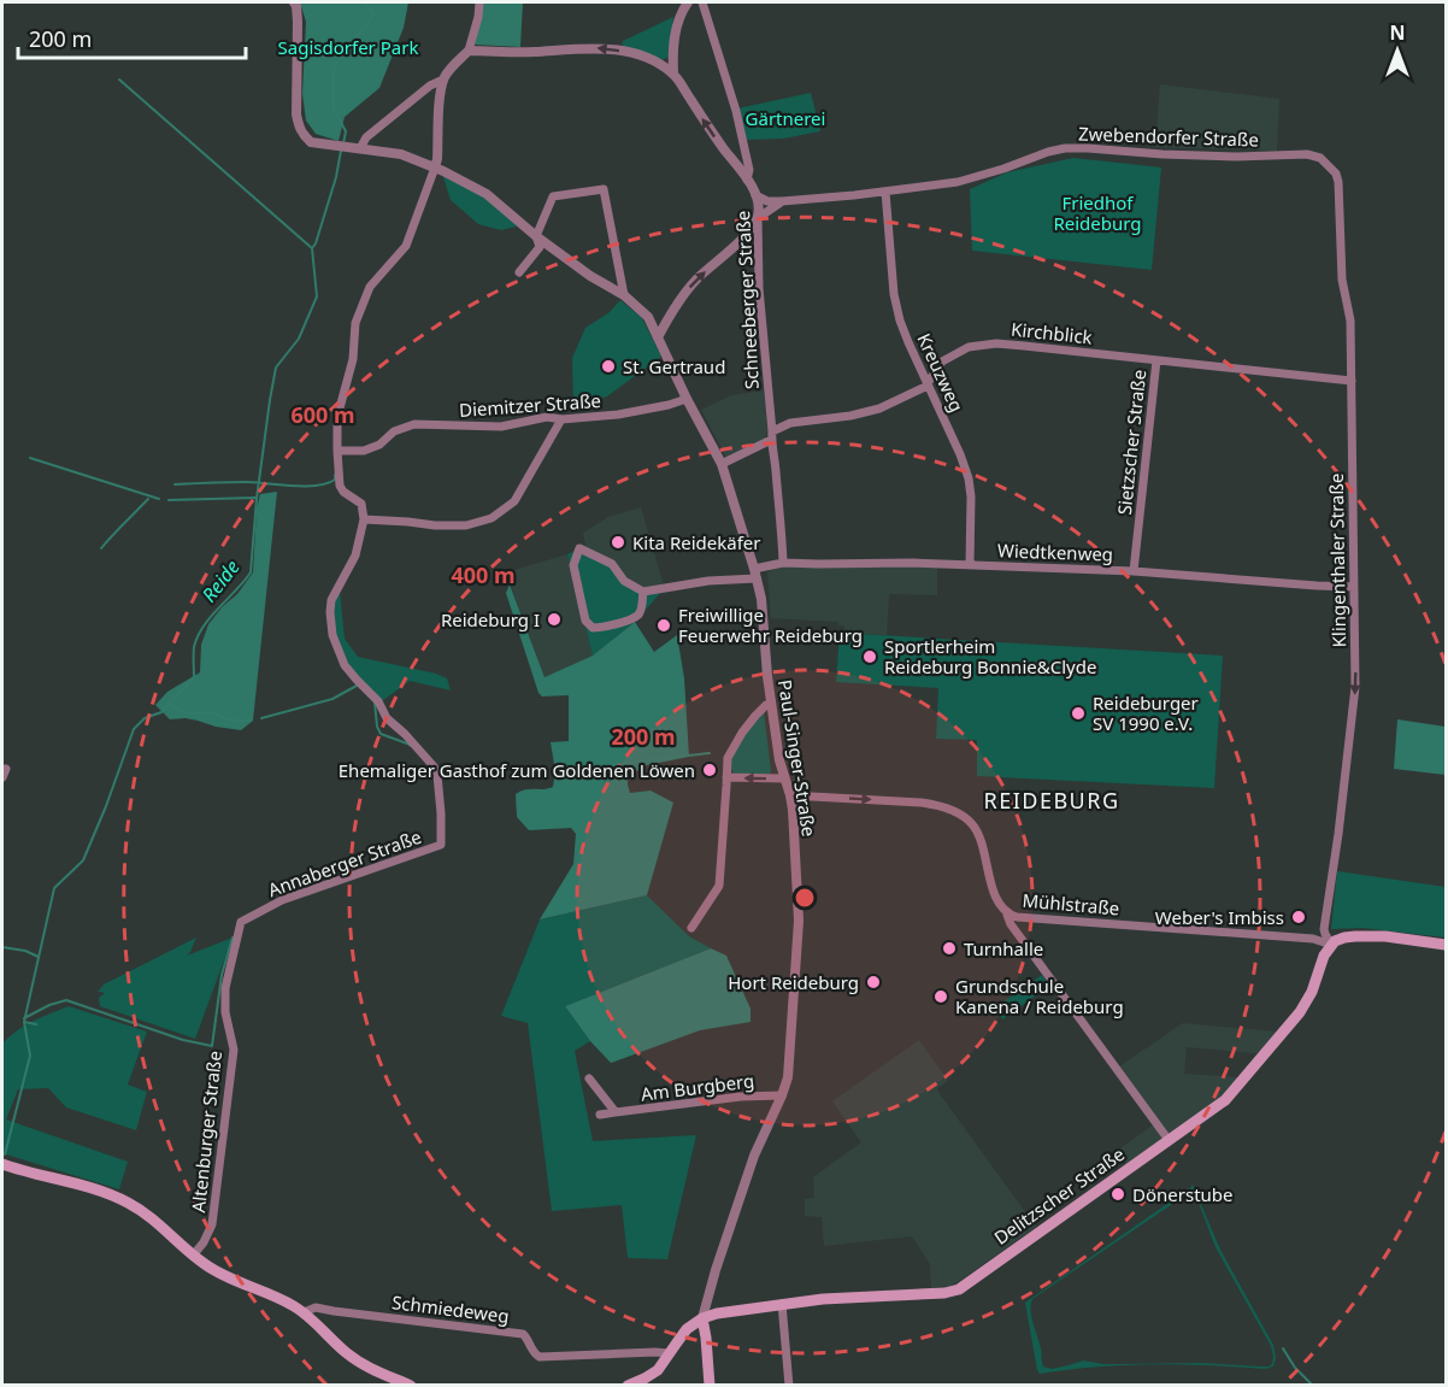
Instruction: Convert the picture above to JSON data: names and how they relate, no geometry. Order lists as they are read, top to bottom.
{
  "streets": {
    "main road": ["Delitzscher Straße"],
    "street": [
      "Zwebendorfer Straße",
      "Schneeberger Straße",
      "Kirchblick",
      "Kreuzweg",
      "Diemitzer Straße",
      "Sietzscher Straße",
      "Wiedtkenweg",
      "Klingenthaler Straße",
      "Paul-Singer-Straße",
      "Annaberger Straße",
      "Mühlstraße",
      "Am Burgberg",
      "Altenburger Straße",
      "Schmiedeweg"
    ]
  },
  "crossings": [
    ["Zwebendorfer Straße", "Schneeberger Straße"],
    ["Zwebendorfer Straße", "Kreuzweg"],
    ["Zwebendorfer Straße", "Klingenthaler Straße"],
    ["Zwebendorfer Straße", "Paul-Singer-Straße"],
    ["Schneeberger Straße", "Kirchblick"],
    ["Schneeberger Straße", "Wiedtkenweg"],
    ["Kirchblick", "Kreuzweg"],
    ["Kirchblick", "Sietzscher Straße"],
    ["Kirchblick", "Klingenthaler Straße"],
    ["Kreuzweg", "Wiedtkenweg"],
    ["Diemitzer Straße", "Paul-Singer-Straße"],
    ["Sietzscher Straße", "Wiedtkenweg"],
    ["Wiedtkenweg", "Klingenthaler Straße"],
    ["Wiedtkenweg", "Paul-Singer-Straße"],
    ["Klingenthaler Straße", "Mühlstraße"],
    ["Klingenthaler Straße", "Delitzscher Straße"],
    ["Paul-Singer-Straße", "Mühlstraße"],
    ["Paul-Singer-Straße", "Am Burgberg"],
    ["Paul-Singer-Straße", "Delitzscher Straße"],
    ["Annaberger Straße", "Altenburger Straße"],
    ["Mühlstraße", "Delitzscher Straße"]
  ],
  "one_way": ["Klingenthaler Straße", "Mühlstraße"],
  "districts": ["REIDEBURG"],
  "water": ["Reide"],
  "parks": ["Sagisdorfer Park", "Gärtnerei", "Friedhof Reideburg"],
  "places": [
    "St. Gertraud",
    "Kita Reidekäfer",
    "Reideburg I",
    "Freiwillige Feuerwehr Reideburg",
    "Sportlerheim Reideburg Bonnie&Clyde",
    "Reideburger SV 1990 e.V.",
    "Ehemaliger Gasthof zum Goldenen Löwen",
    "Weber's Imbiss",
    "Turnhalle",
    "Hort Reideburg",
    "Grundschule Kanena / Reideburg",
    "Dönerstube"
  ],
  "scale_bar": "200 m",
  "north": "top",
  "rings": ["600 m", "400 m", "200 m"]
}
